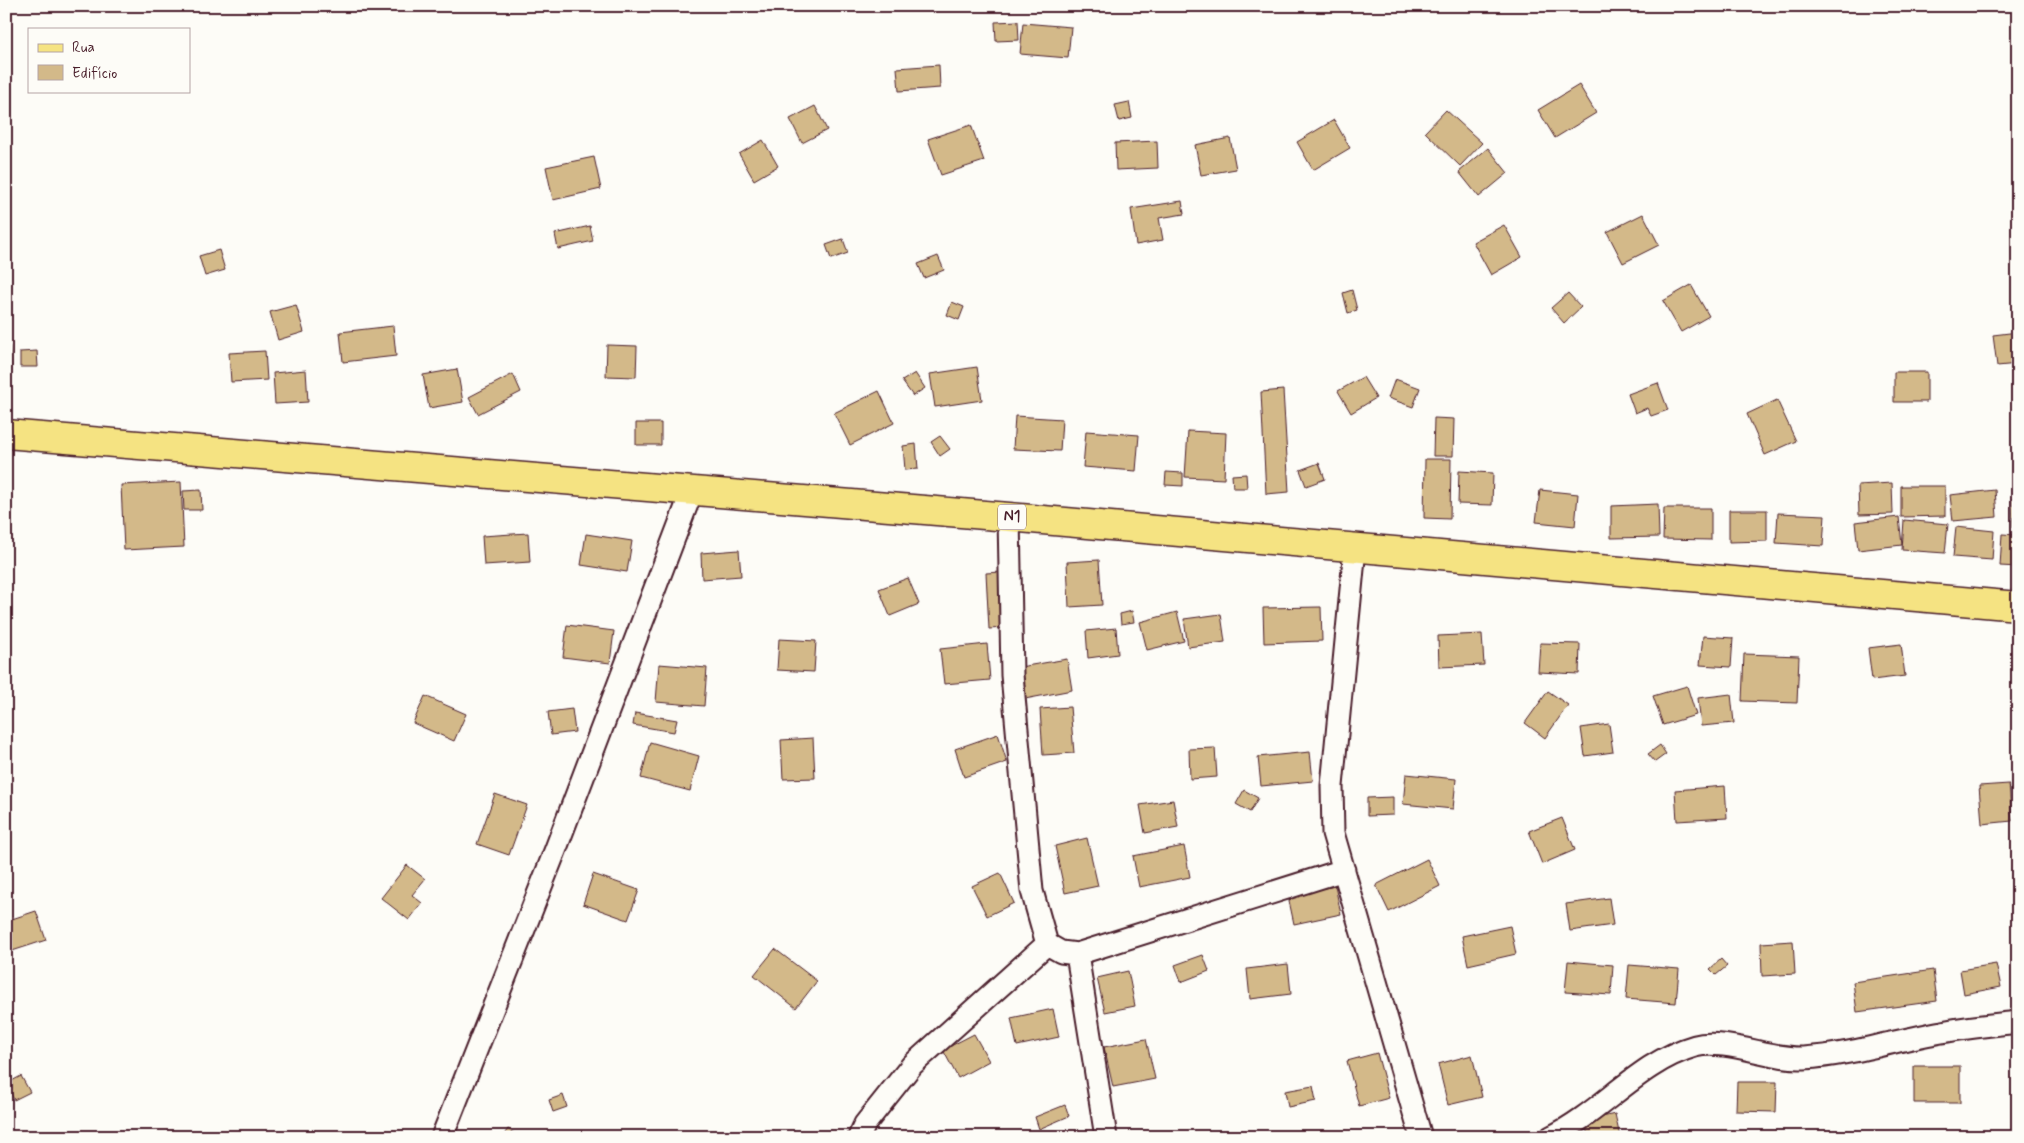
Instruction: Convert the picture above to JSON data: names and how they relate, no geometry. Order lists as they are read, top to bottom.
{
  "streets": {
    "main road": ["N1"]
  },
  "legend": ["Rua", "Edifício"]
}
